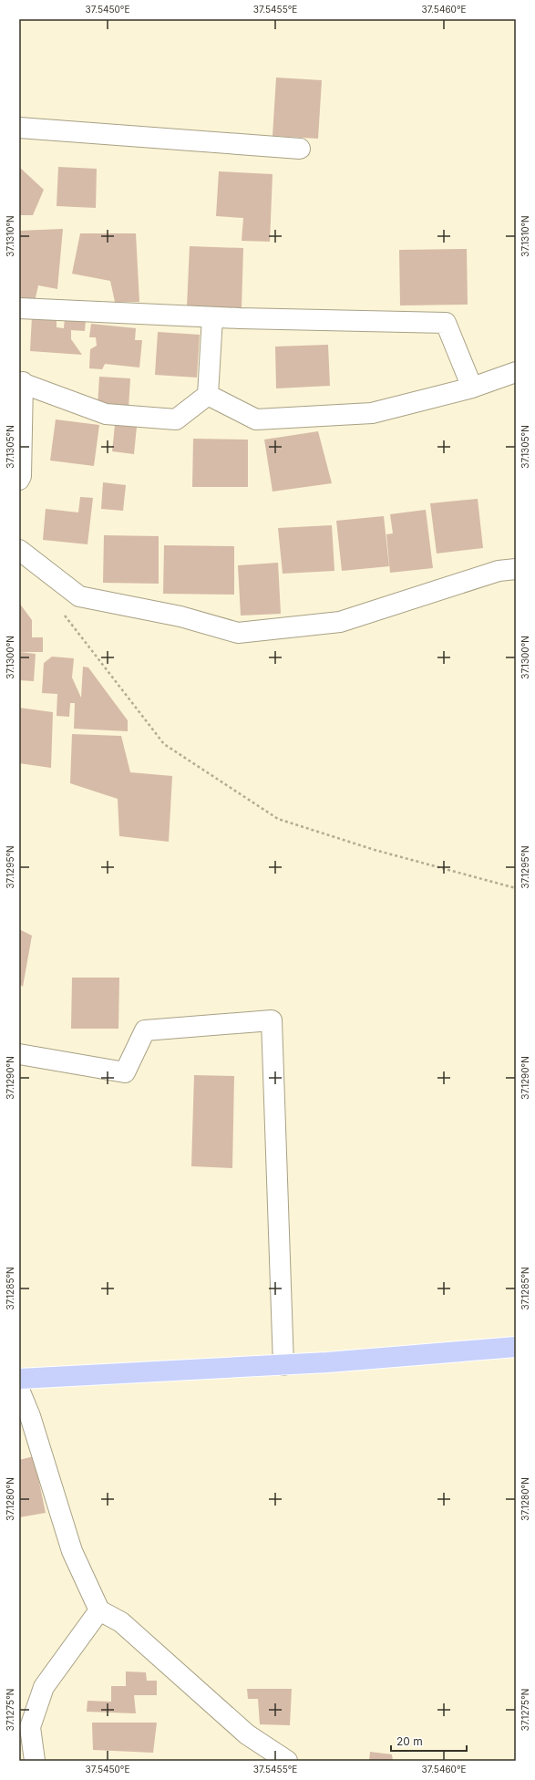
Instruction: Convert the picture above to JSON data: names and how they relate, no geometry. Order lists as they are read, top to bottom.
{
  "scale_bar": "20 m",
  "coordinates": [
    "37.5450°E",
    "37.5455°E",
    "37.5460°E",
    "37.1310°N",
    "37.1305°N",
    "37.1300°N",
    "37.1295°N",
    "37.1290°N",
    "37.1285°N",
    "37.1280°N",
    "37.1275°N"
  ]
}
